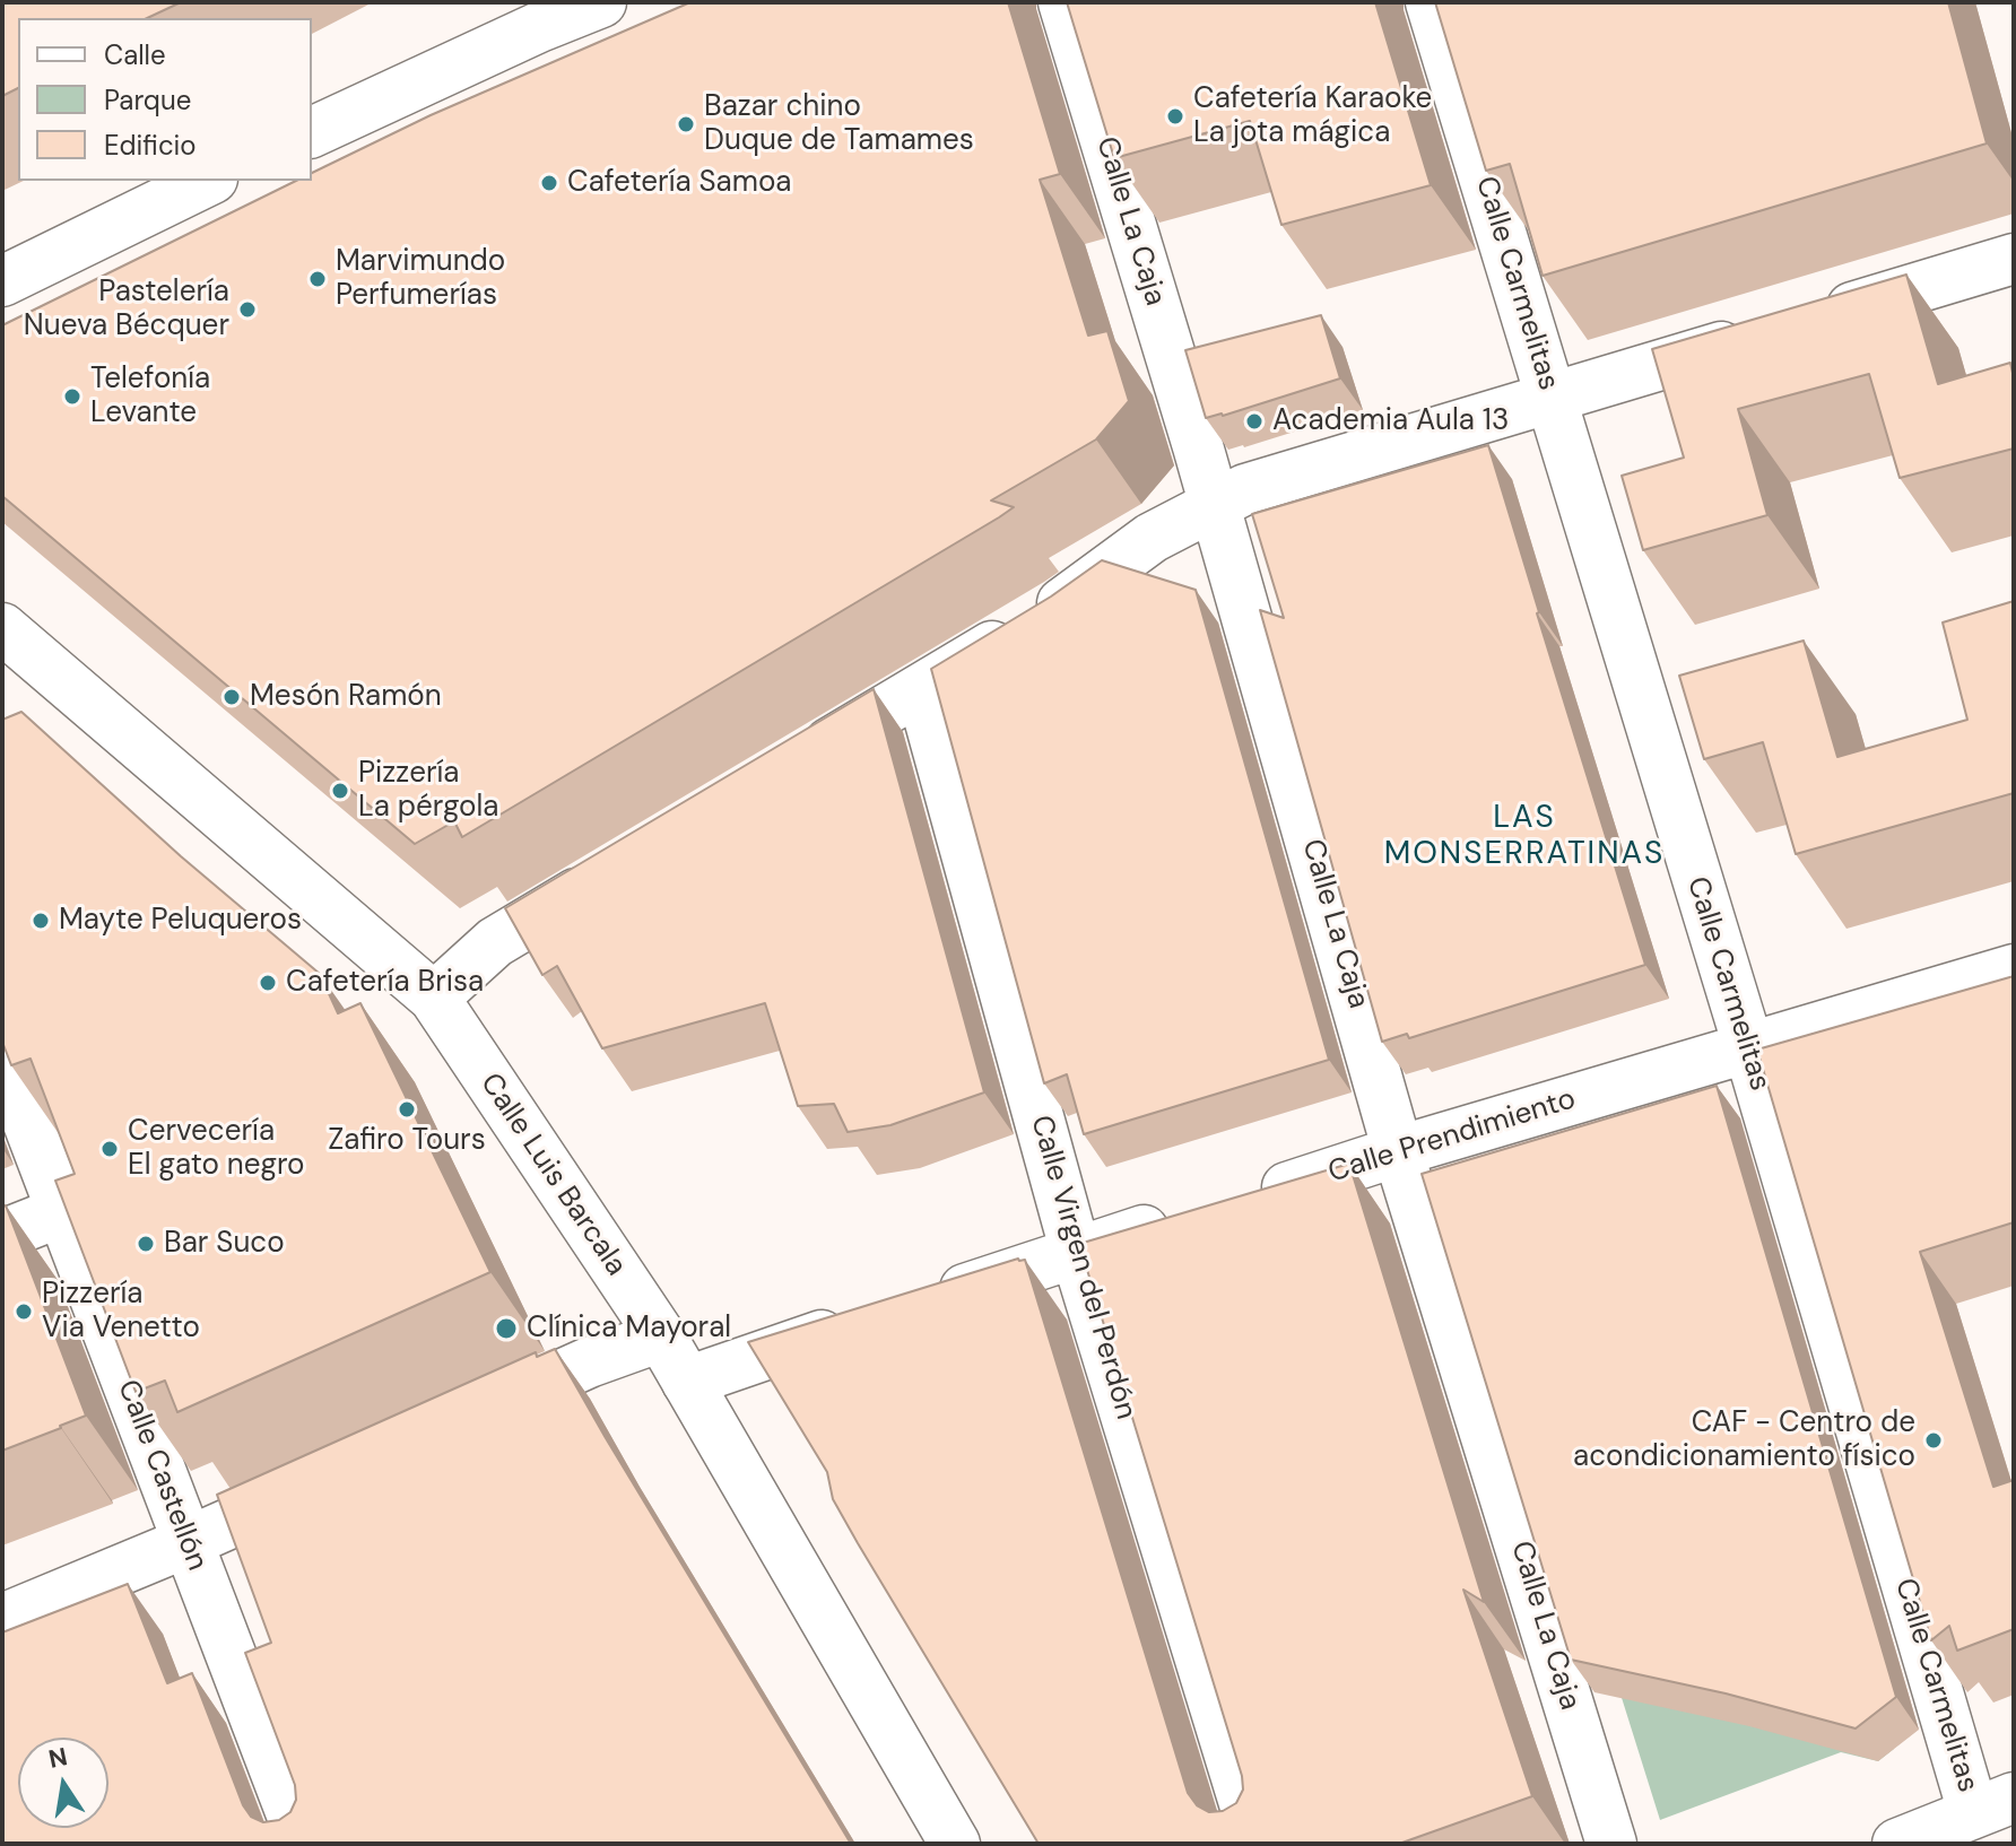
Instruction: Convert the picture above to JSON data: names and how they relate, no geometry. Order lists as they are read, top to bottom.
{
  "streets": {
    "street": [
      "Calle La Caja",
      "Calle Carmelitas",
      "Calle Prendimiento",
      "Calle Luis Barcala",
      "Calle Virgen del Perdón",
      "Calle Castellón"
    ]
  },
  "crossings": [
    ["Calle La Caja", "Calle Prendimiento"],
    ["Calle Carmelitas", "Calle Prendimiento"]
  ],
  "districts": ["LAS MONSERRATINAS"],
  "places": [
    "Cafetería Karaoke La jota mágica",
    "Bazar chino Duque de Tamames",
    "Cafetería Samoa",
    "Marvimundo Perfumerías",
    "Pastelería Nueva Bécquer",
    "Telefonía Levante",
    "Academia Aula 13",
    "Mesón Ramón",
    "Pizzería La pérgola",
    "Mayte Peluqueros",
    "Cafetería Brisa",
    "Zafiro Tours",
    "Cervecería El gato negro",
    "Bar Suco",
    "Pizzería Via Venetto",
    "Clínica Mayoral",
    "CAF - Centro de acondicionamiento físico"
  ],
  "legend": ["Calle", "Parque", "Edificio"],
  "north": "top"
}
